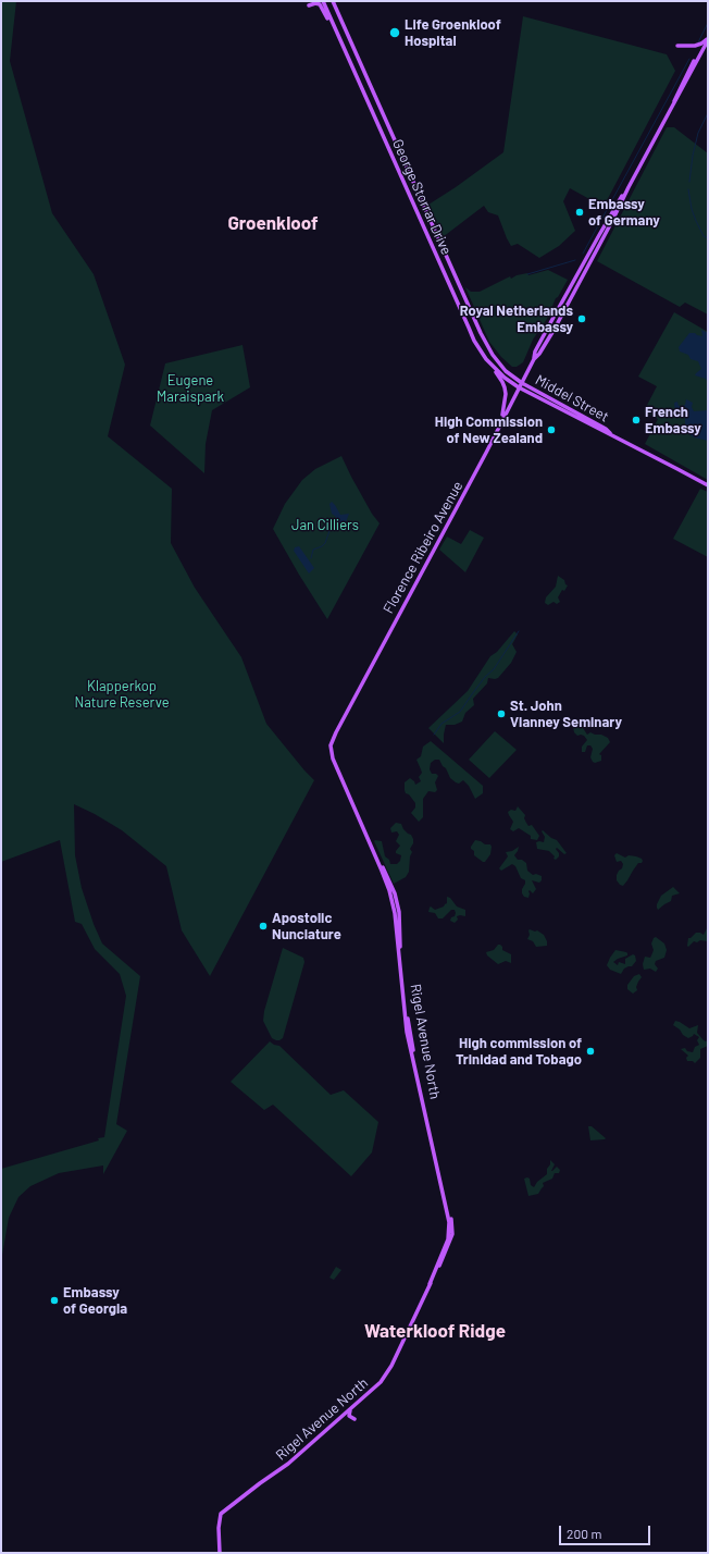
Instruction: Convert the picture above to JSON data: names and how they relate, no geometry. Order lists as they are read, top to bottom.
{
  "streets": {
    "main road": [
      "George Storrar Drive",
      "Middel Street",
      "Florence Ribeiro Avenue",
      "Rigel Avenue North"
    ]
  },
  "crossings": [
    ["George Storrar Drive", "Middel Street"],
    ["George Storrar Drive", "Florence Ribeiro Avenue"],
    ["Middel Street", "Florence Ribeiro Avenue"],
    ["Florence Ribeiro Avenue", "Rigel Avenue North"]
  ],
  "districts": ["Groenkloof", "Waterkloof Ridge"],
  "parks": ["Eugene Maraispark", "Jan Cilliers", "Klapperkop Nature Reserve"],
  "places": [
    "Life Groenkloof Hospital",
    "Embassy of Germany",
    "Royal Netherlands Embassy",
    "French Embassy",
    "High Commission of New Zealand",
    "St. John Vianney Seminary",
    "Apostolic Nunciature",
    "High commission of Trinidad and Tobago",
    "Embassy of Georgia"
  ],
  "scale_bar": "200 m"
}
